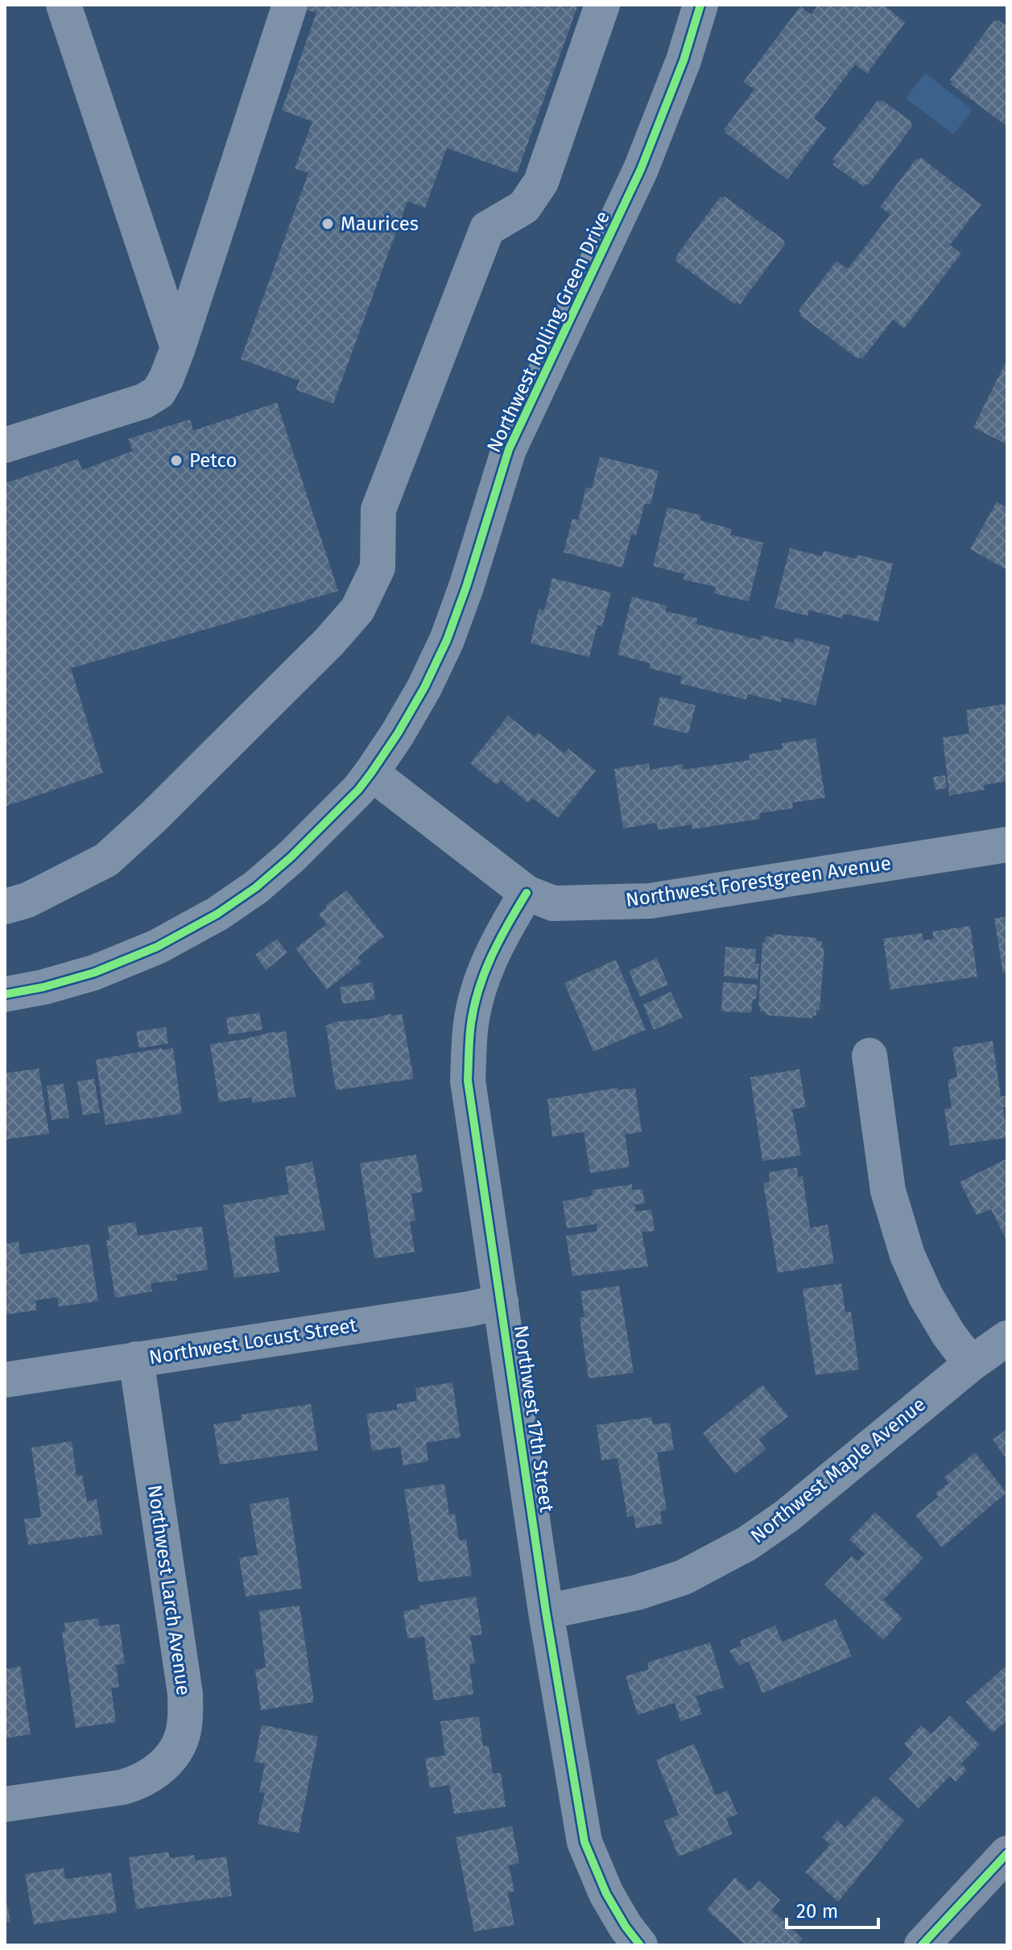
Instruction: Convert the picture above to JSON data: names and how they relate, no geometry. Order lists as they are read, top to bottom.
{
  "streets": {
    "street": [
      "Northwest Rolling Green Drive",
      "Northwest Forestgreen Avenue",
      "Northwest Locust Street",
      "Northwest 17th Street",
      "Northwest Maple Avenue",
      "Northwest Larch Avenue"
    ]
  },
  "crossings": [
    ["Northwest Rolling Green Drive", "Northwest Forestgreen Avenue"],
    ["Northwest Forestgreen Avenue", "Northwest 17th Street"],
    ["Northwest Locust Street", "Northwest 17th Street"],
    ["Northwest Locust Street", "Northwest Larch Avenue"],
    ["Northwest 17th Street", "Northwest Maple Avenue"]
  ],
  "places": ["Maurices", "Petco"],
  "scale_bar": "20 m"
}
